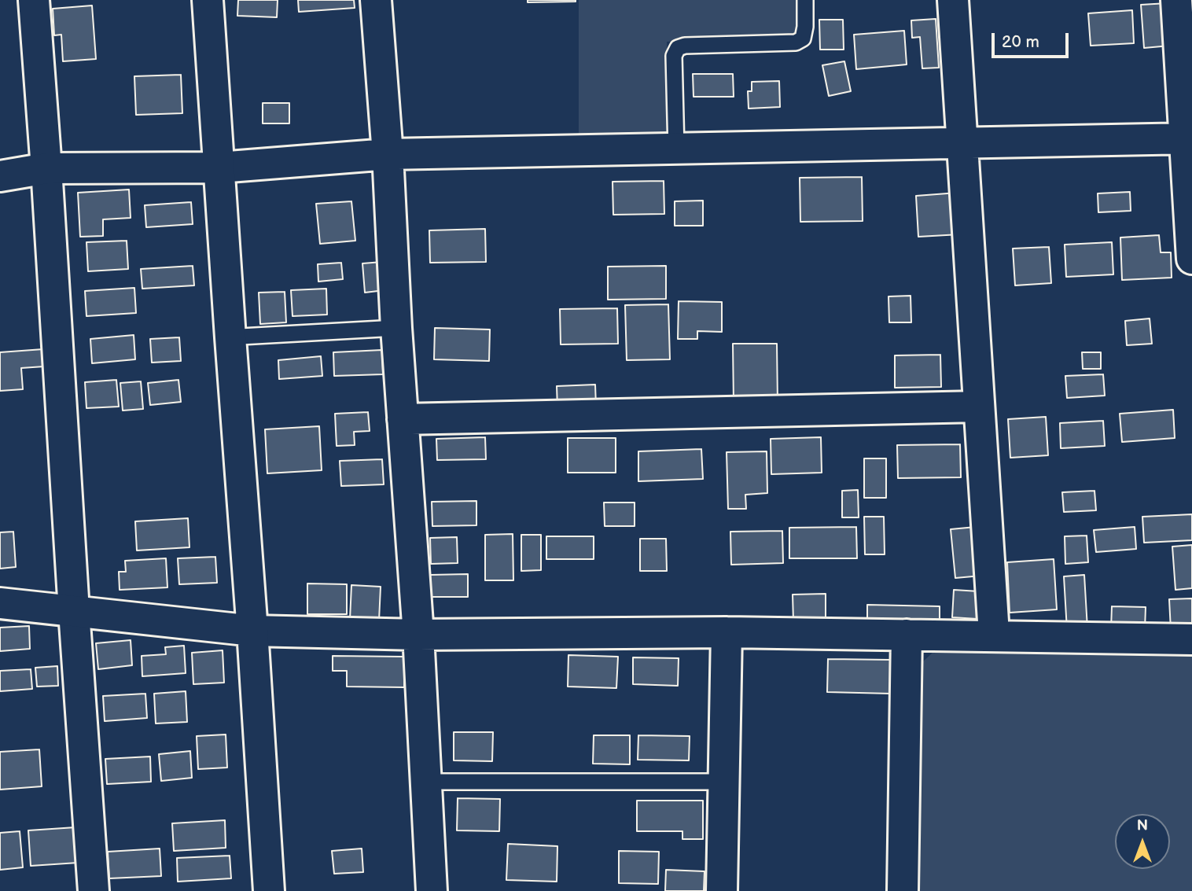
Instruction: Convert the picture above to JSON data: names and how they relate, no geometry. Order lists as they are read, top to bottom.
{
  "scale_bar": "20 m",
  "north": "top"
}
